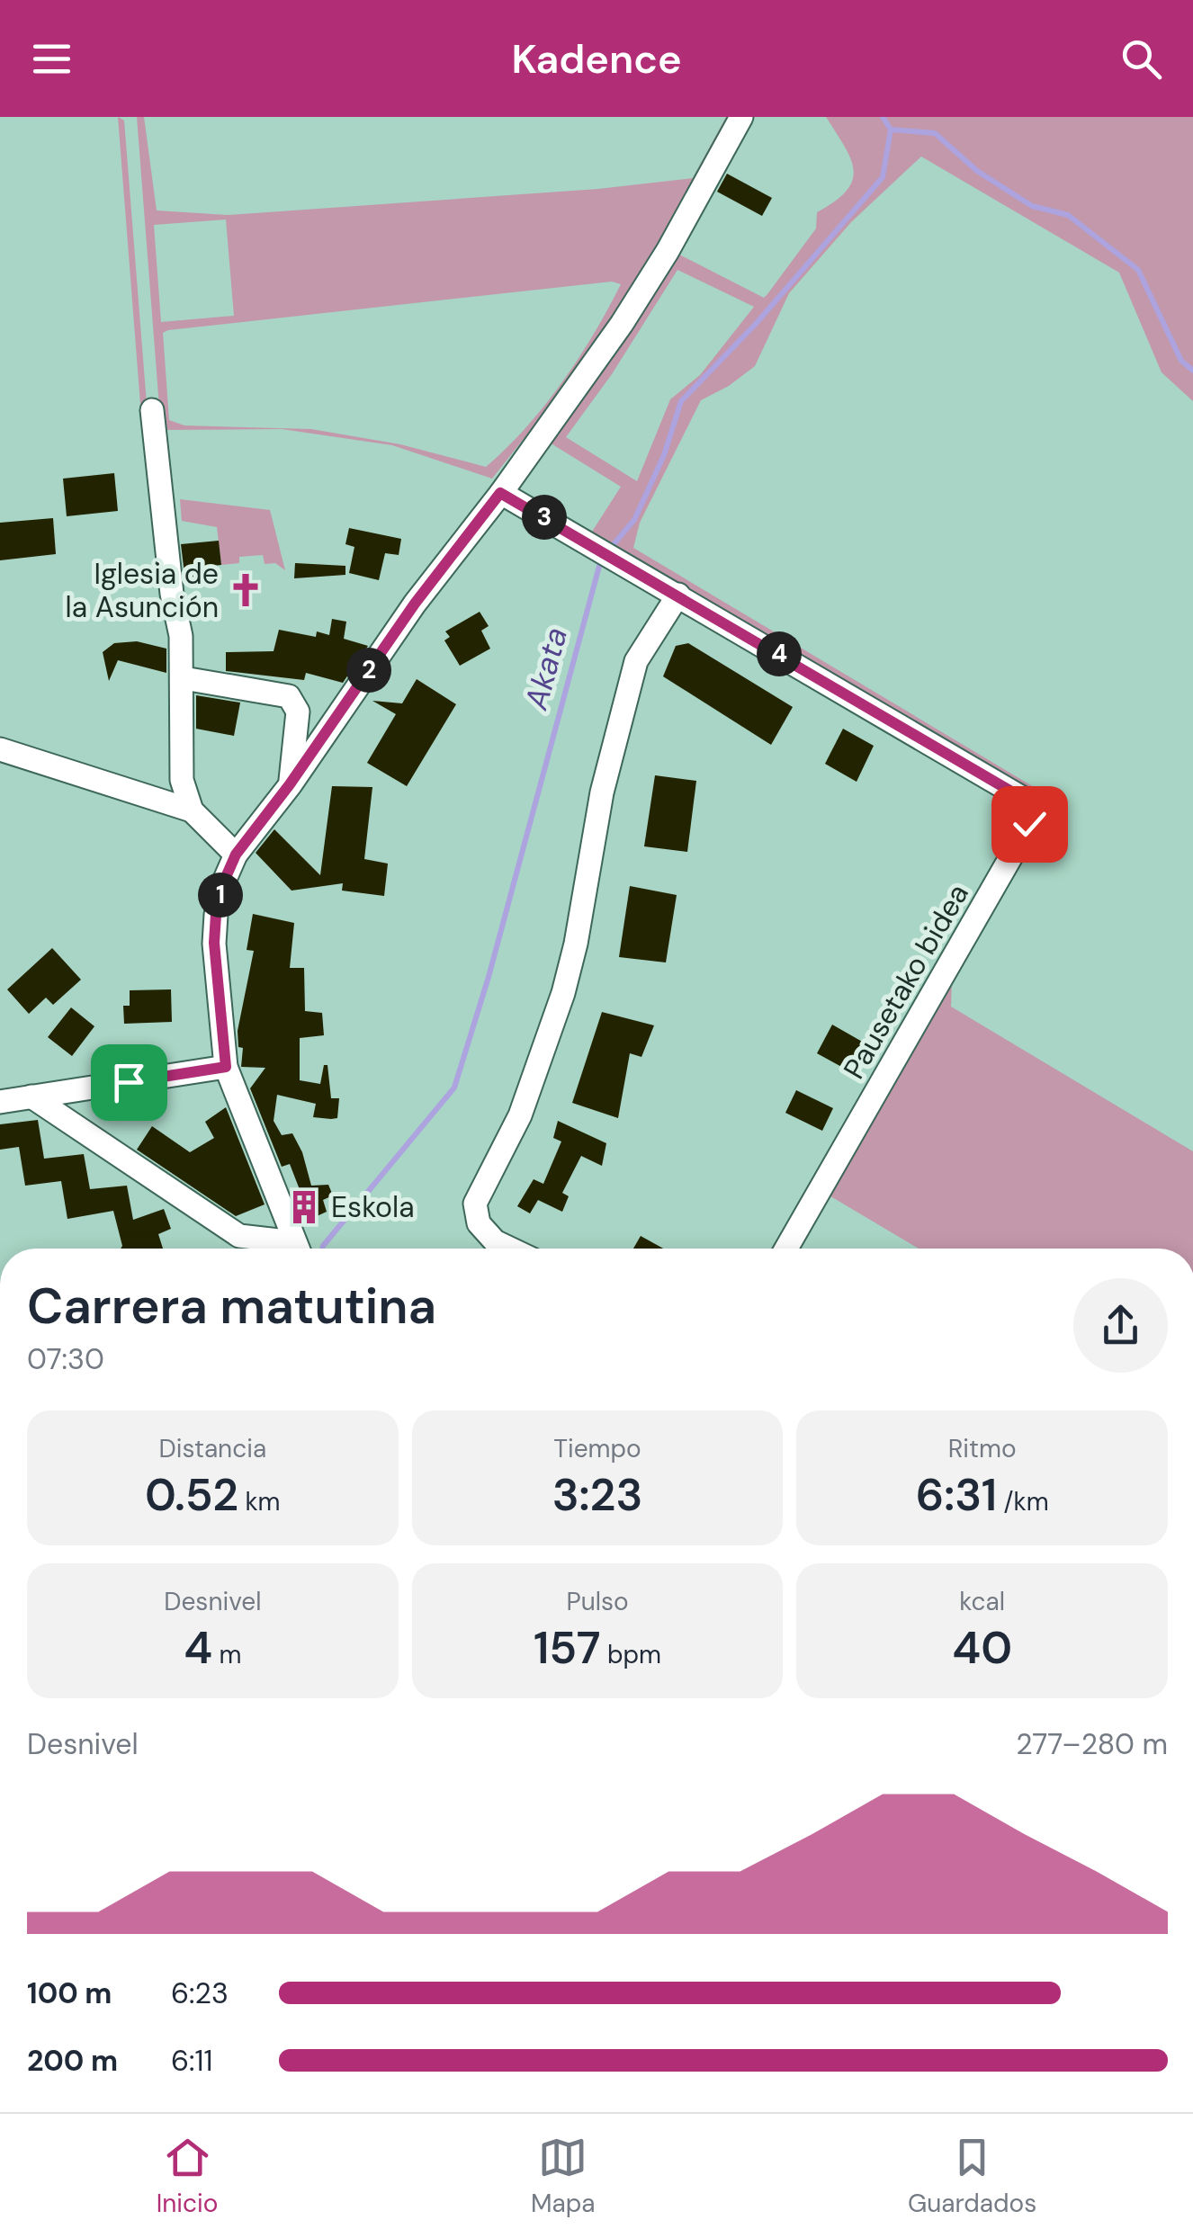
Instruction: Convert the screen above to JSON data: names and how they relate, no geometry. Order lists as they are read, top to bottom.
{
  "streets": {
    "street": ["Pausetako bidea"]
  },
  "water": ["Akata"],
  "places": {
    "church": ["Iglesia de la Asunción"],
    "building": ["Eskola"]
  },
  "page": {
    "header": "Kadence",
    "pins": [
      "3",
      "4",
      "2",
      "1"
    ],
    "heading": ["Carrera matutina", "07:30"],
    "stats": [
      ["Distancia", "0.52 km"],
      ["Tiempo", "3:23"],
      ["Ritmo", "6:31 /km"],
      ["Desnivel", "4 m"],
      ["Pulso", "157 bpm"],
      ["kcal", "40"]
    ],
    "chart": ["Desnivel", "277–280 m"],
    "list": [
      {
        "name": "100 m",
        "note": "6:23"
      },
      {
        "name": "200 m",
        "note": "6:11"
      }
    ],
    "tabs": ["Inicio", "Mapa", "Guardados"]
  }
}
